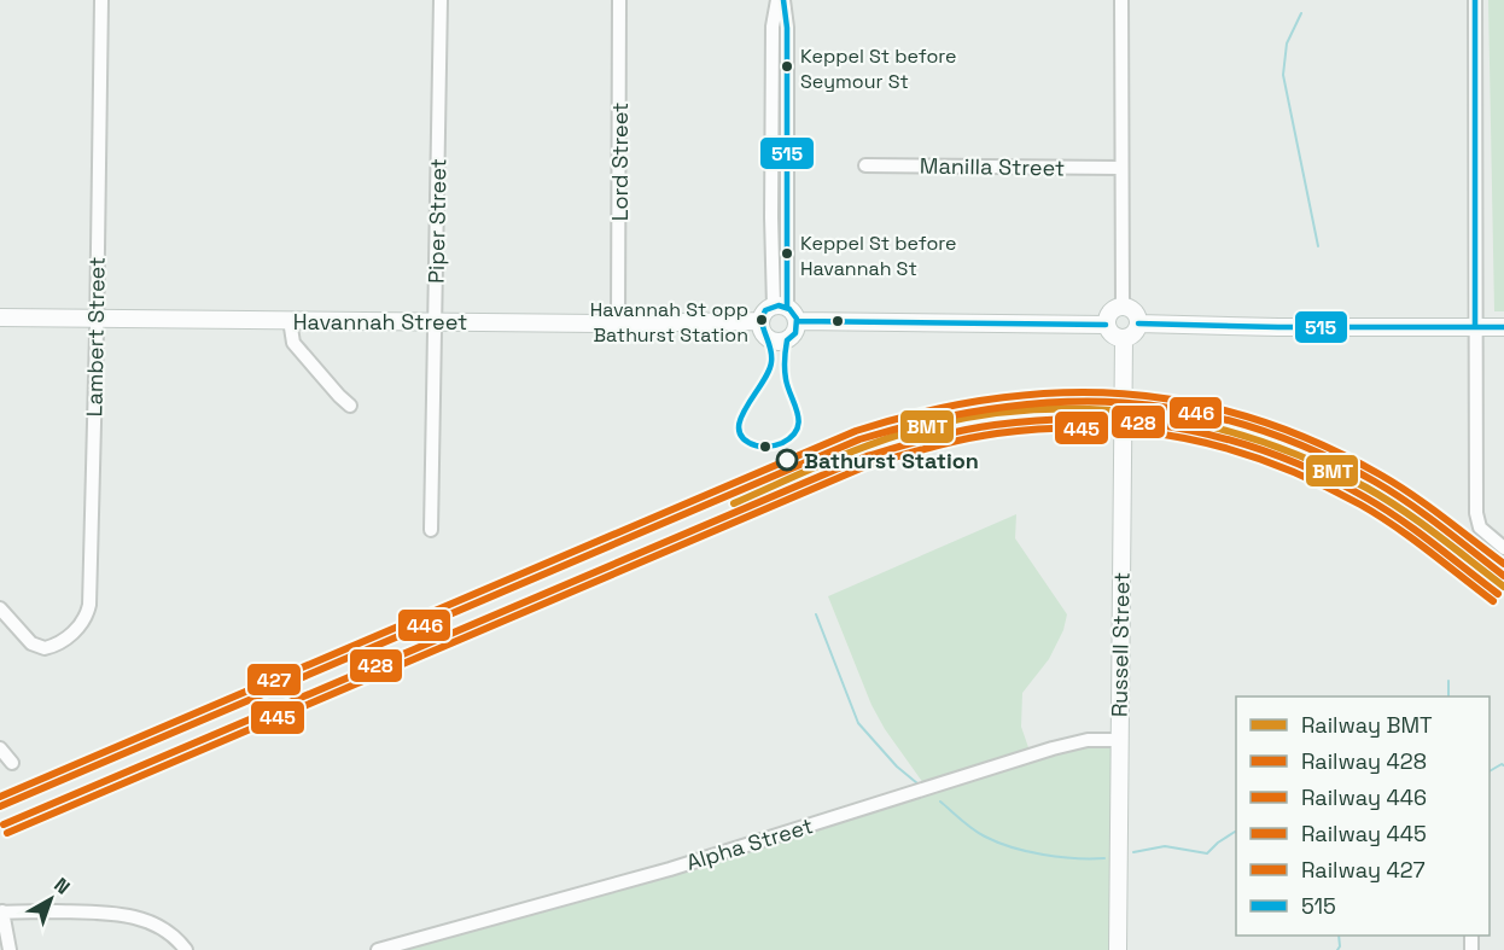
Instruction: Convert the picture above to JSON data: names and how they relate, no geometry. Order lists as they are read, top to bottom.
{
  "streets": {
    "street": [
      "Lord Street",
      "Manilla Street",
      "Piper Street",
      "Havannah Street",
      "Lambert Street",
      "Russell Street",
      "Alpha Street"
    ]
  },
  "crossings": [
    ["Lord Street", "Havannah Street"],
    ["Piper Street", "Havannah Street"],
    ["Havannah Street", "Lambert Street"],
    ["Russell Street", "Alpha Street"]
  ],
  "places": [
    "Keppel St before Seymour St",
    "Keppel St before Havannah St",
    "Havannah St opp Bathurst Station",
    "Bathurst Station"
  ],
  "lines": [
    "transit line 515",
    "rail line 427",
    "rail line 446",
    "rail line BMT",
    "rail line 428",
    "rail line 445"
  ],
  "legend": [
    "Railway BMT",
    "Railway 428",
    "Railway 446",
    "Railway 445",
    "Railway 427",
    "515"
  ],
  "north": "top right"
}
